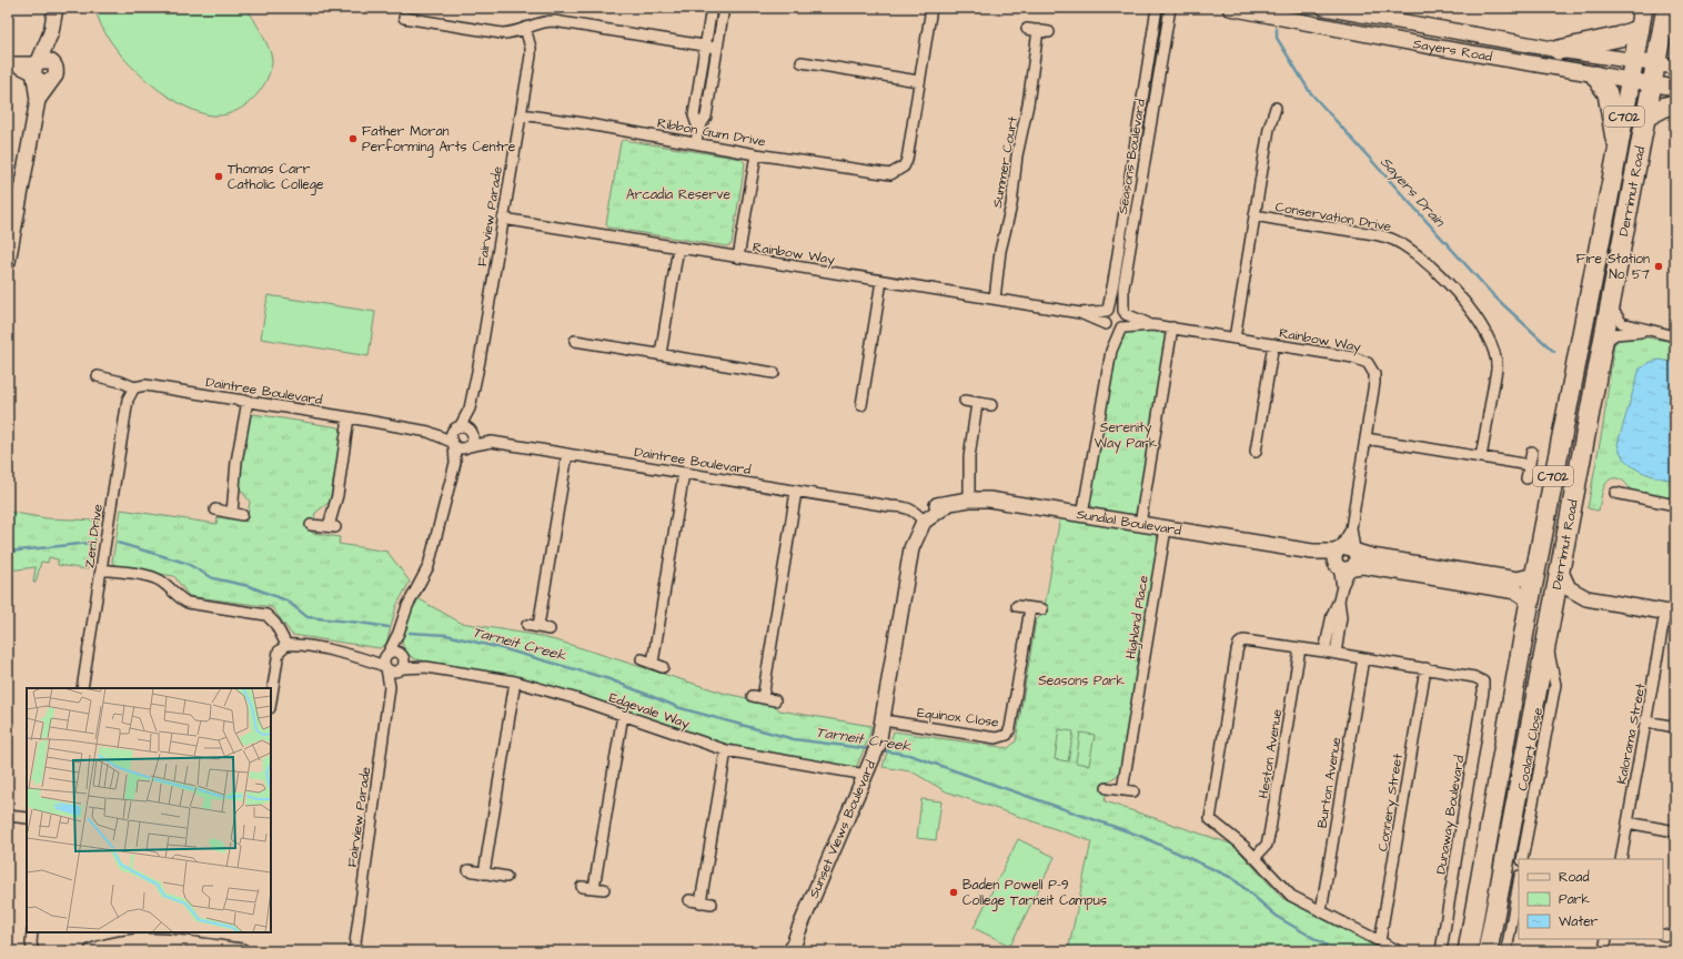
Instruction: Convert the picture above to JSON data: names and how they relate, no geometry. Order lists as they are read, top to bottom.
{
  "streets": {
    "highway": ["C702", "Derrimut Road"],
    "street": [
      "Sayers Road",
      "Ribbon Gum Drive",
      "Seasons Boulevard",
      "Summer Court",
      "Fairview Parade",
      "Conservation Drive",
      "Rainbow Way",
      "Daintree Boulevard",
      "Sundial Boulevard",
      "Zeri Drive",
      "Highland Place",
      "Edgevale Way",
      "Equinox Close",
      "Kalorama Street",
      "Coolart Close",
      "Heston Avenue",
      "Burton Avenue",
      "Connery Street",
      "Dunaway Boulevard",
      "Sunset Views Boulevard"
    ]
  },
  "crossings": [
    ["Sayers Road", "Derrimut Road"],
    ["Ribbon Gum Drive", "Fairview Parade"],
    ["Seasons Boulevard", "Rainbow Way"],
    ["Summer Court", "Rainbow Way"],
    ["Derrimut Road", "Sundial Boulevard"],
    ["Derrimut Road", "Coolart Close"],
    ["Fairview Parade", "Rainbow Way"],
    ["Fairview Parade", "Daintree Boulevard"],
    ["Fairview Parade", "Edgevale Way"],
    ["Conservation Drive", "Rainbow Way"],
    ["Rainbow Way", "Sundial Boulevard"],
    ["Daintree Boulevard", "Sundial Boulevard"],
    ["Daintree Boulevard", "Zeri Drive"],
    ["Daintree Boulevard", "Sunset Views Boulevard"],
    ["Sundial Boulevard", "Highland Place"],
    ["Sundial Boulevard", "Sunset Views Boulevard"],
    ["Edgevale Way", "Sunset Views Boulevard"],
    ["Equinox Close", "Sunset Views Boulevard"],
    ["Connery Street", "Dunaway Boulevard"]
  ],
  "water": ["Sayers Drain", "Tarneit Creek"],
  "parks": ["Arcadia Reserve", "Serenity Way Park", "Seasons Park"],
  "places": [
    "Father Moran Performing Arts Centre",
    "Thomas Carr Catholic College",
    "Fire Station No. 57",
    "Baden Powell P-9 College Tarneit Campus"
  ],
  "legend": ["Road", "Park", "Water"]
}
